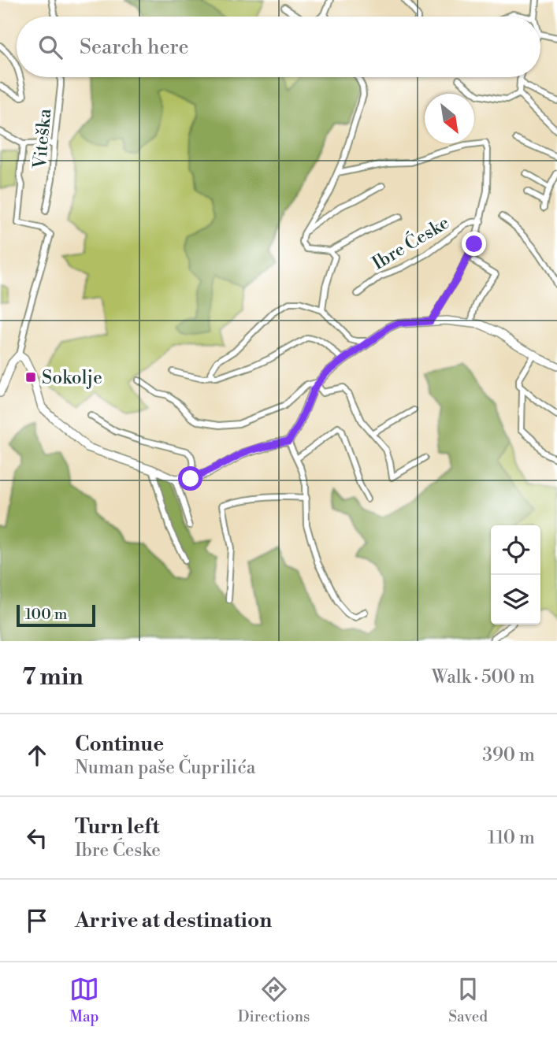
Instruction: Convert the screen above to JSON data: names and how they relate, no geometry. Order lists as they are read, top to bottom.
{
  "streets": {
    "street": ["Viteška", "Ibre Ćeske"]
  },
  "places": {
    "transit": ["Sokolje"]
  },
  "scale_bar": "100 m",
  "north": "bottom right",
  "page": {
    "search": "Search here",
    "scale": "100 m",
    "heading": ["7 min", "Walk · 500 m"],
    "list": [
      ["Continue", "Numan paše Čuprilića", "390 m"],
      ["Turn left", "Ibre Ćeske", "110 m"],
      "Arrive at destination"
    ],
    "nav": ["Map", "Directions", "Saved"]
  }
}
